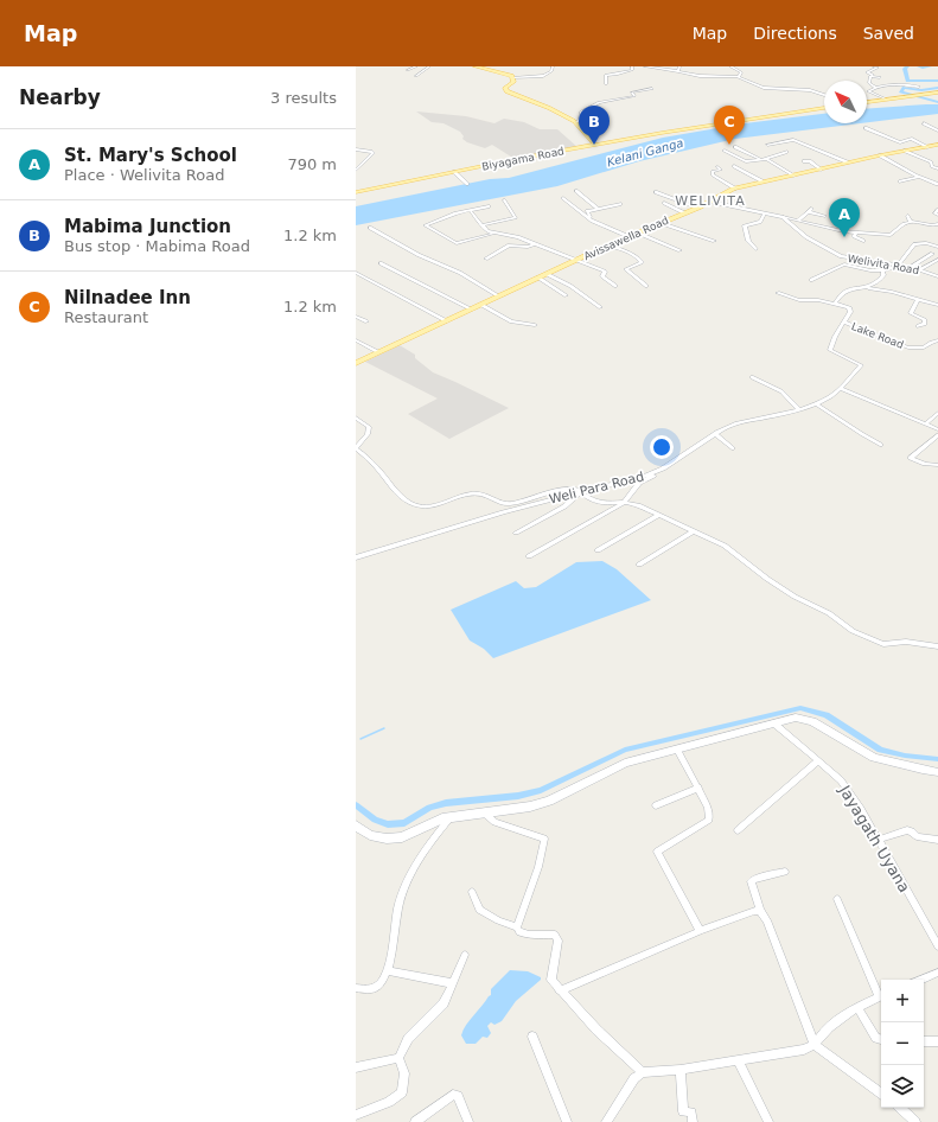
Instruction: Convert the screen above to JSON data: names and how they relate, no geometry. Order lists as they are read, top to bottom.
{
  "streets": {
    "main road": ["Biyagama Road", "Avissawella Road"],
    "street": [
      "Welivita Road",
      "Lake Road",
      "Weli Para Road",
      "Jayagath Uyana"
    ]
  },
  "crossings": [
    ["Avissawella Road", "Welivita Road"],
    ["Lake Road", "Weli Para Road"]
  ],
  "districts": ["WELIVITA"],
  "water": ["Kelani Ganga"],
  "north": "top left",
  "page": {
    "header": "Map",
    "nav": ["Map", "Directions", "Saved"],
    "heading": ["Nearby", "3 results"],
    "pins": ["B", "C", "A"],
    "list": [
      {
        "mark": "A",
        "name": "St. Mary's School",
        "note": "Place · Welivita Road",
        "value": "790 m"
      },
      {
        "mark": "B",
        "name": "Mabima Junction",
        "note": "Bus stop · Mabima Road",
        "value": "1.2 km"
      },
      {
        "mark": "C",
        "name": "Nilnadee Inn",
        "note": "Restaurant",
        "value": "1.2 km"
      }
    ],
    "map_buttons": ["+", "−"]
  }
}
